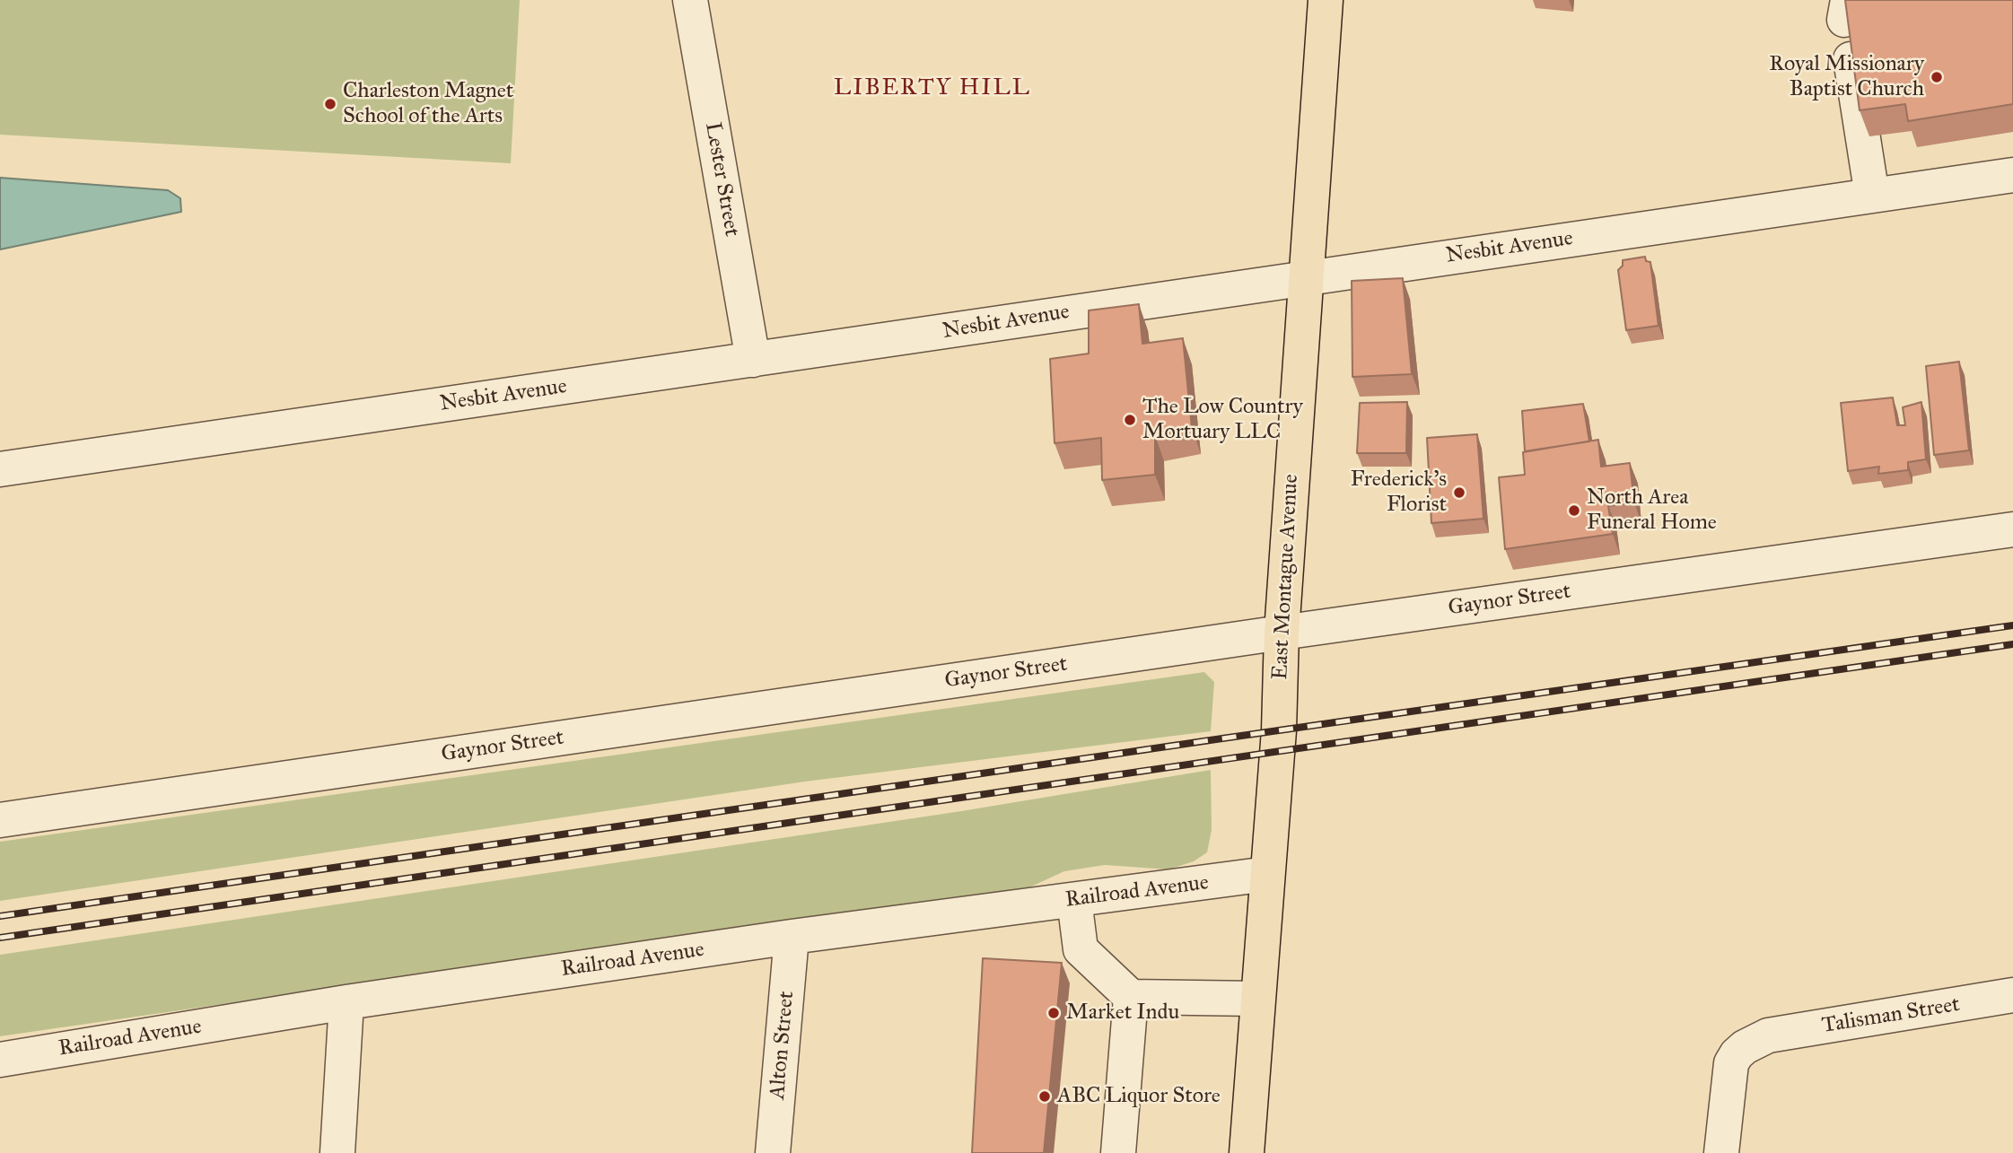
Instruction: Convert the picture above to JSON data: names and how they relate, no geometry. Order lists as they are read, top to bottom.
{
  "streets": {
    "main road": ["East Montague Avenue"],
    "street": [
      "Lester Street",
      "Nesbit Avenue",
      "Gaynor Street",
      "Railroad Avenue",
      "Talisman Street",
      "Alton Street"
    ]
  },
  "crossings": [
    ["Lester Street", "Nesbit Avenue"],
    ["Nesbit Avenue", "East Montague Avenue"],
    ["East Montague Avenue", "Gaynor Street"],
    ["East Montague Avenue", "Railroad Avenue"],
    ["Railroad Avenue", "Alton Street"]
  ],
  "districts": ["LIBERTY HILL"],
  "places": [
    "Royal Missionary Baptist Church",
    "Charleston Magnet School of the Arts",
    "The Low Country Mortuary LLC",
    "Frederick's Florist",
    "North Area Funeral Home",
    "Market Indu",
    "ABC Liquor Store"
  ]
}
